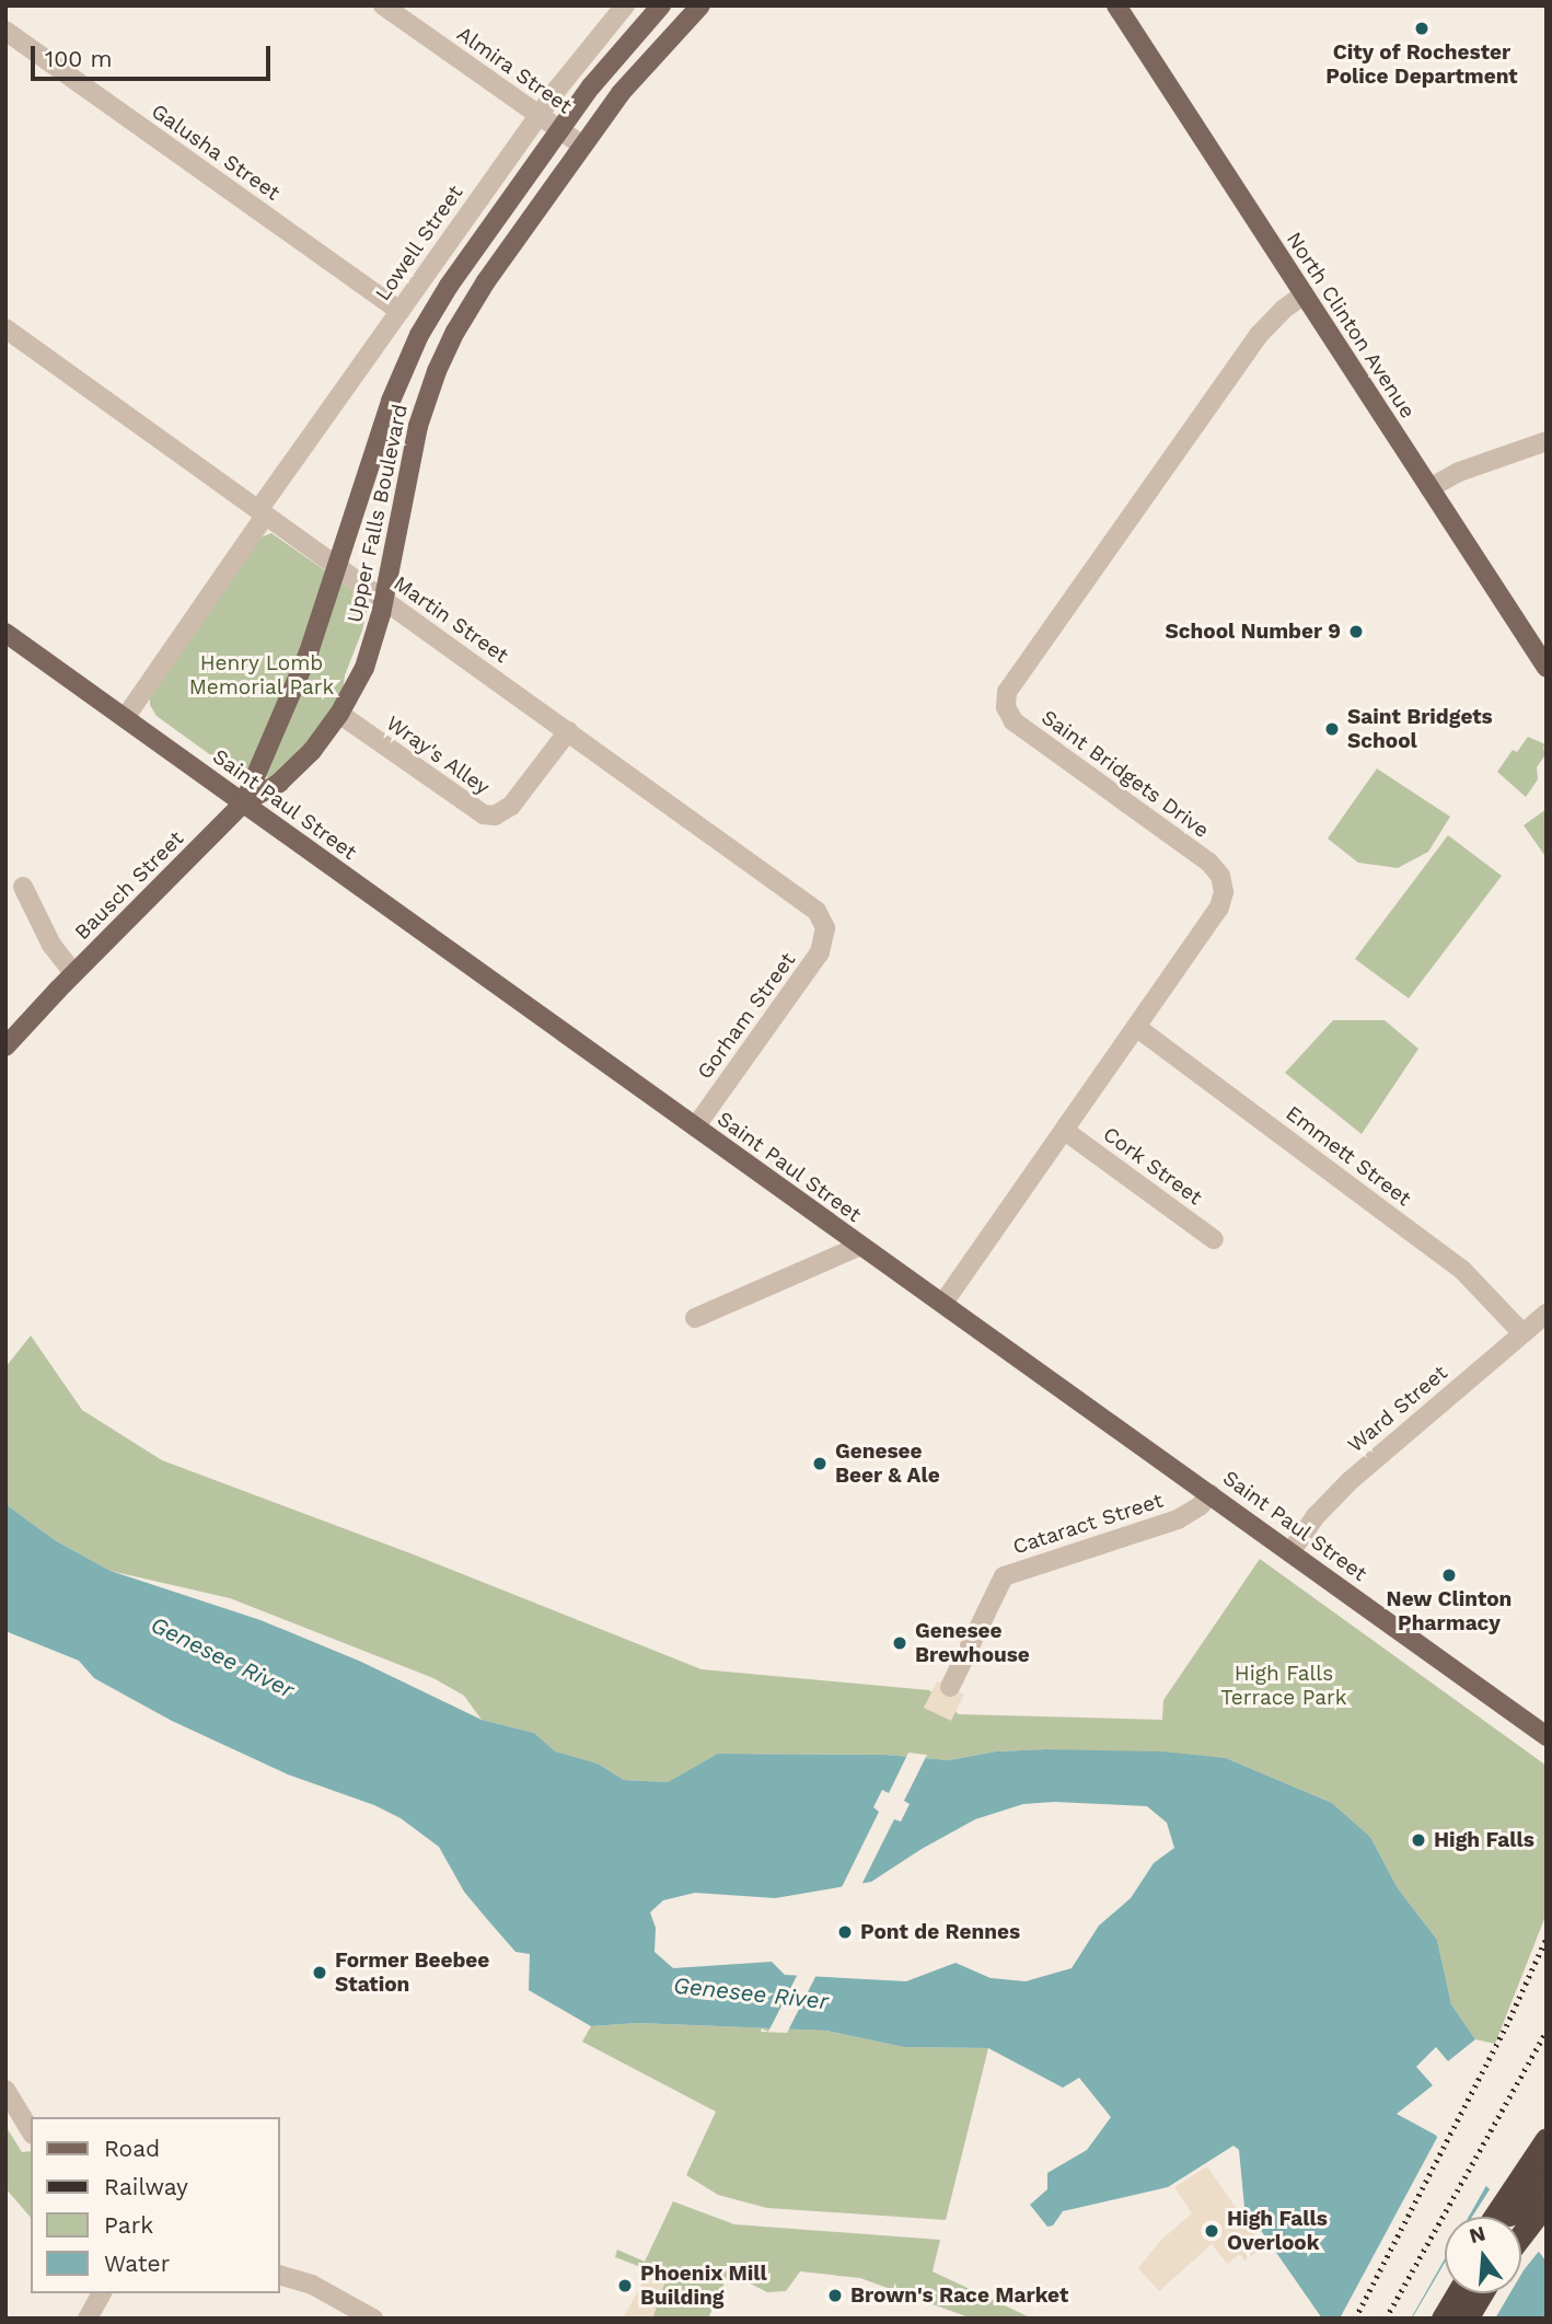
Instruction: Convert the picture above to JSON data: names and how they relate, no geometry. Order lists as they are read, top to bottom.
{
  "streets": {
    "main road": [
      "North Clinton Avenue",
      "Upper Falls Boulevard",
      "Saint Paul Street",
      "Bausch Street"
    ],
    "street": [
      "Almira Street",
      "Galusha Street",
      "Lowell Street",
      "Martin Street",
      "Wray's Alley",
      "Saint Bridgets Drive",
      "Gorham Street",
      "Emmett Street",
      "Cork Street",
      "Ward Street",
      "Cataract Street"
    ]
  },
  "crossings": [
    ["Almira Street", "Lowell Street"],
    ["Almira Street", "Upper Falls Boulevard"],
    ["Galusha Street", "Lowell Street"],
    ["Lowell Street", "Martin Street"],
    ["Lowell Street", "Saint Paul Street"],
    ["North Clinton Avenue", "Saint Bridgets Drive"],
    ["Upper Falls Boulevard", "Martin Street"],
    ["Upper Falls Boulevard", "Wray's Alley"],
    ["Upper Falls Boulevard", "Saint Paul Street"],
    ["Upper Falls Boulevard", "Bausch Street"],
    ["Martin Street", "Wray's Alley"],
    ["Martin Street", "Gorham Street"],
    ["Saint Bridgets Drive", "Saint Paul Street"],
    ["Saint Bridgets Drive", "Emmett Street"],
    ["Saint Bridgets Drive", "Cork Street"],
    ["Saint Paul Street", "Bausch Street"],
    ["Saint Paul Street", "Gorham Street"],
    ["Saint Paul Street", "Ward Street"],
    ["Saint Paul Street", "Cataract Street"],
    ["Emmett Street", "Ward Street"]
  ],
  "water": ["Genesee River"],
  "parks": ["Henry Lomb Memorial Park", "High Falls Terrace Park"],
  "places": [
    "City of Rochester Police Department",
    "School Number 9",
    "Saint Bridgets School",
    "Genesee Beer & Ale",
    "New Clinton Pharmacy",
    "Genesee Brewhouse",
    "High Falls",
    "Pont de Rennes",
    "Former Beebee Station",
    "High Falls Overlook",
    "Phoenix Mill Building",
    "Brown's Race Market"
  ],
  "legend": [
    "Road",
    "Railway",
    "Park",
    "Water"
  ],
  "scale_bar": "100 m",
  "north": "top"
}
